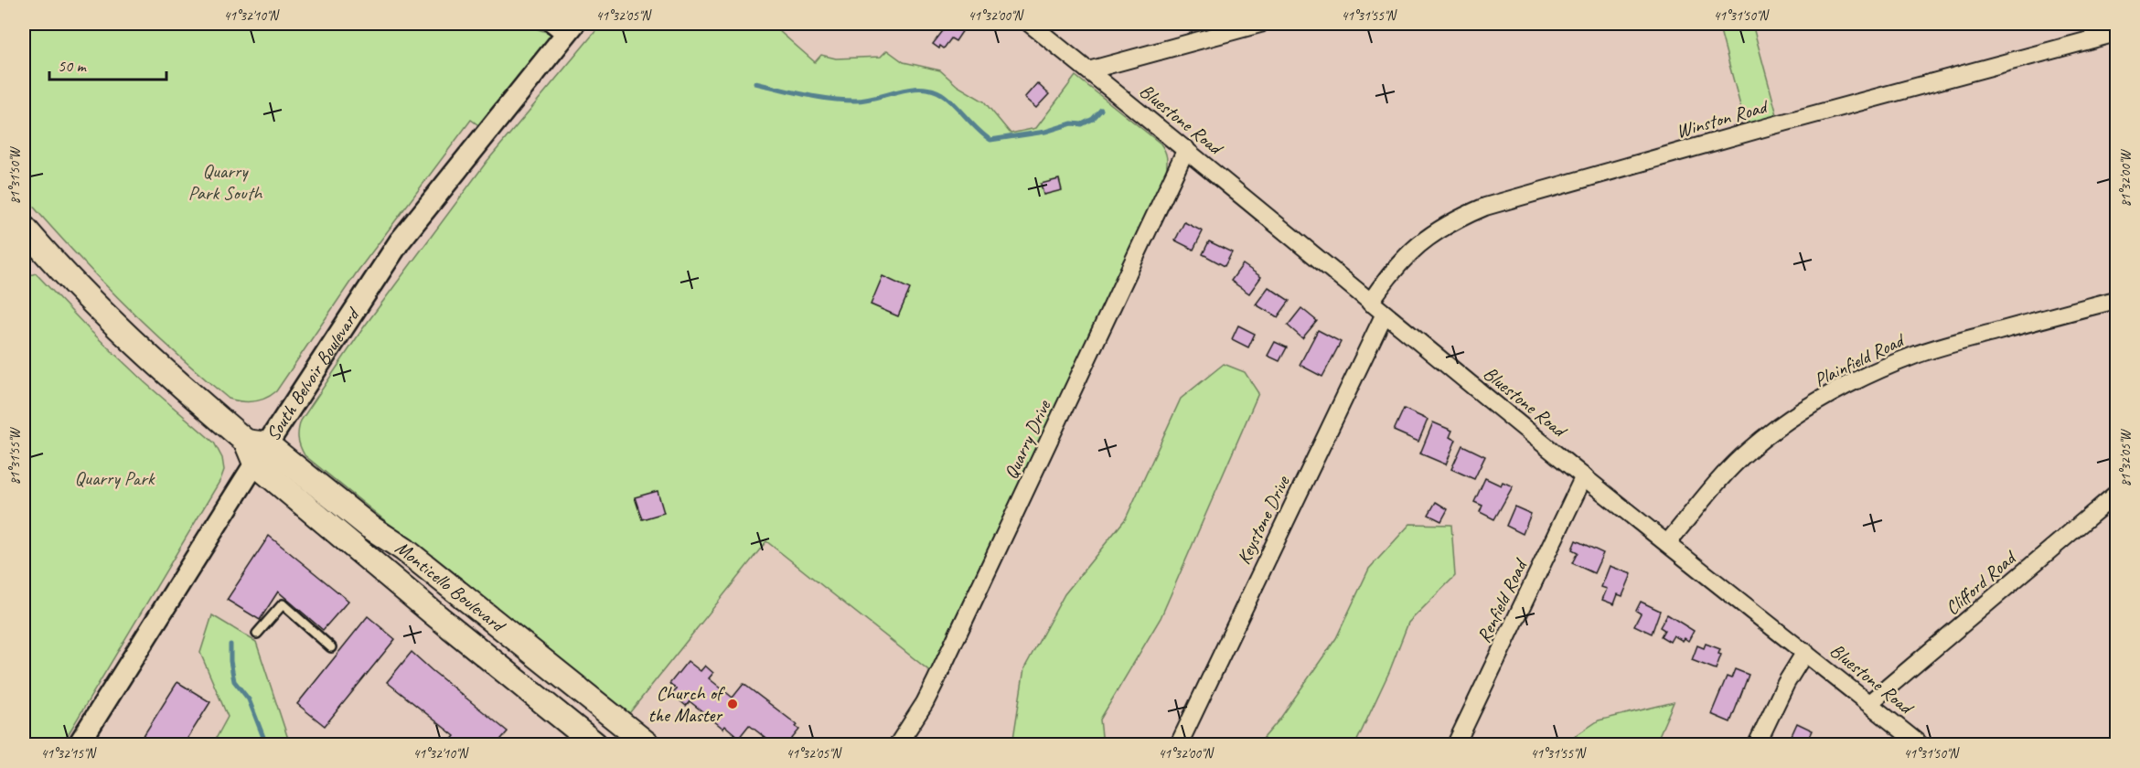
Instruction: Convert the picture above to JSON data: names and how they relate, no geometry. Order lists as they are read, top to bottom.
{
  "streets": {
    "main road": ["Monticello Boulevard"],
    "street": [
      "Bluestone Road",
      "Winston Road",
      "Plainfield Road",
      "South Belvoir Boulevard",
      "Quarry Drive",
      "Keystone Drive",
      "Clifford Road",
      "Renfield Road"
    ]
  },
  "crossings": [
    ["Bluestone Road", "Winston Road"],
    ["Bluestone Road", "Plainfield Road"],
    ["Bluestone Road", "Quarry Drive"],
    ["Bluestone Road", "Keystone Drive"],
    ["Bluestone Road", "Clifford Road"],
    ["Bluestone Road", "Renfield Road"],
    ["South Belvoir Boulevard", "Monticello Boulevard"]
  ],
  "parks": ["Quarry Park South", "Quarry Park"],
  "places": ["Church of the Master"],
  "scale_bar": "50 m",
  "coordinates": [
    "41°32'10\"N",
    "41°32'05\"N",
    "41°32'00\"N",
    "41°31'55\"N",
    "41°31'50\"N",
    "81°31'50\"W",
    "81°32'00\"W",
    "81°31'55\"W",
    "81°32'05\"W",
    "41°32'15\"N"
  ]
}
